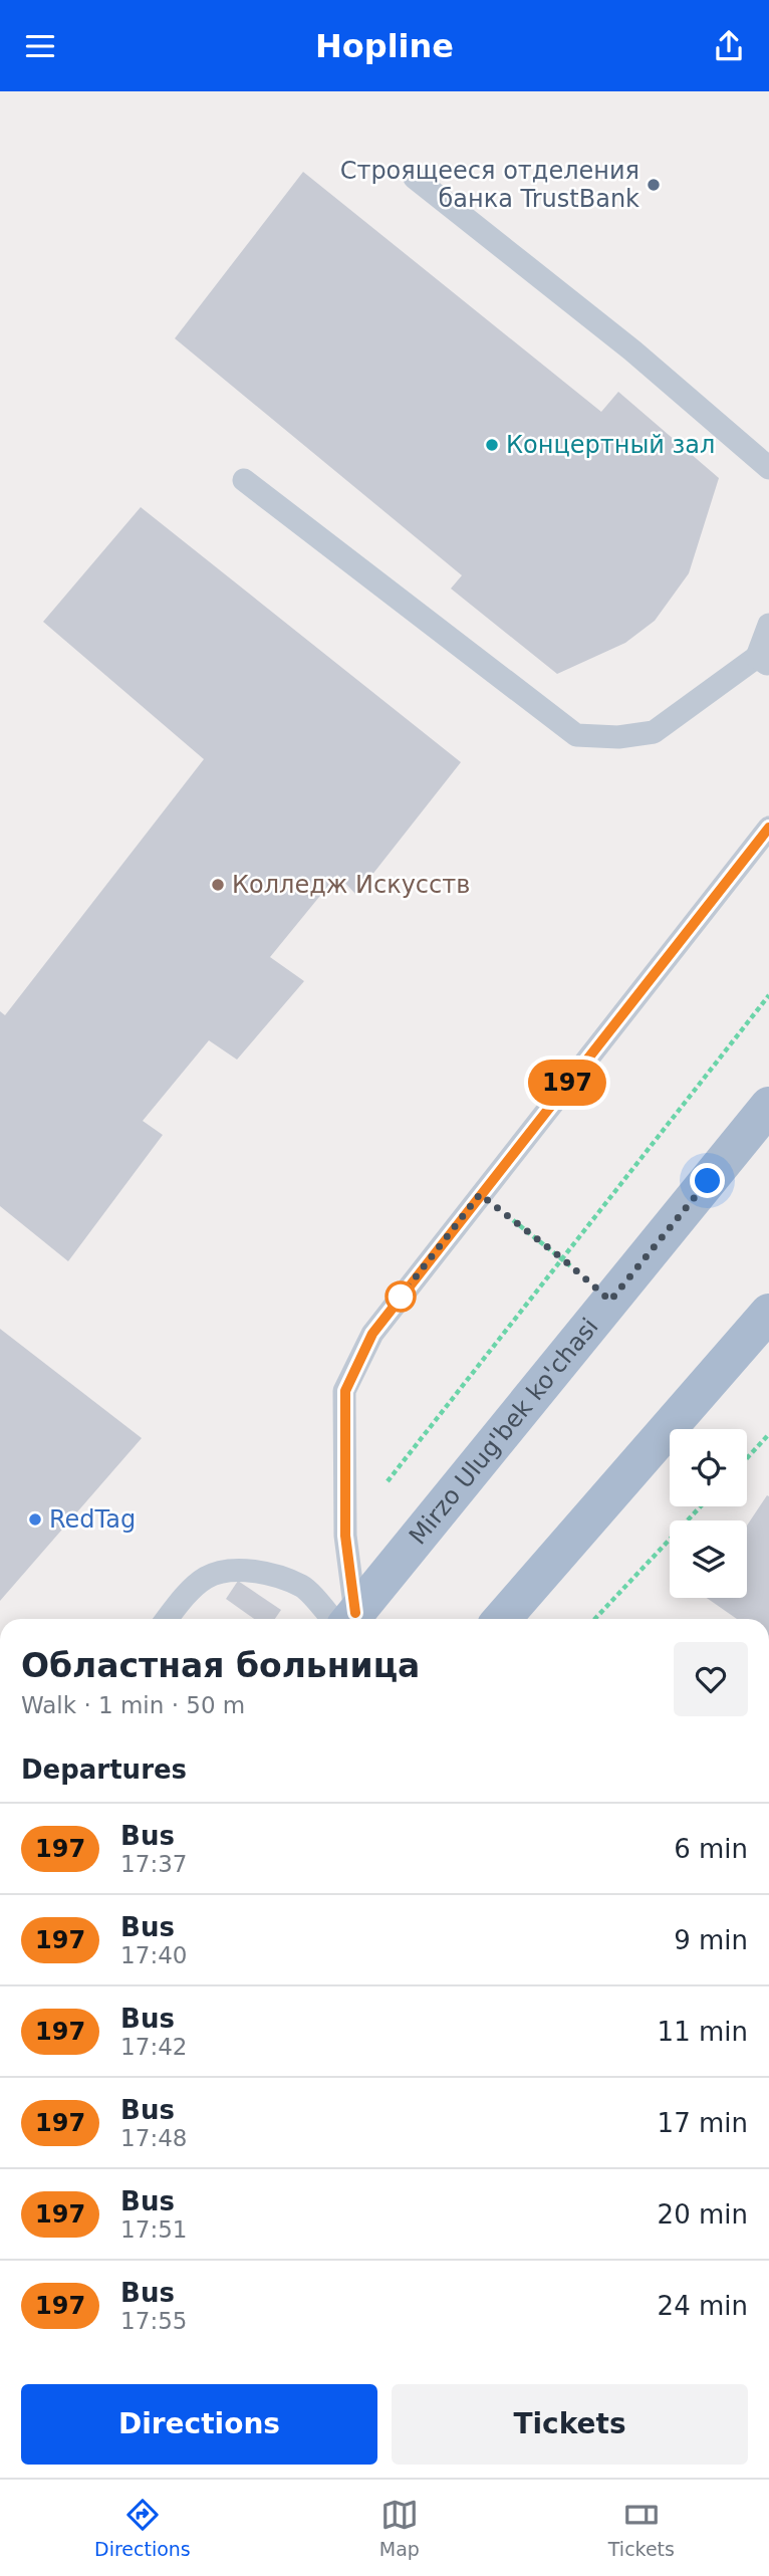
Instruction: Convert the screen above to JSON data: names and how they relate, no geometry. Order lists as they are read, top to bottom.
{
  "streets": {
    "main road": ["Mirzo Ulug'bek ko'chasi"]
  },
  "places": [
    "Строящееся отделения банка TrustBank",
    "Концертный зал",
    "Колледж Искусств",
    "RedTag"
  ],
  "lines": ["bus line 197"],
  "page": {
    "header": "Hopline",
    "on_map": "197",
    "heading": [
      ["Областная больница", "Walk · 1 min · 50 m"],
      "Departures"
    ],
    "list": [
      {
        "mark": "197",
        "name": "Bus",
        "note": "17:37",
        "value": "6 min"
      },
      {
        "mark": "197",
        "name": "Bus",
        "note": "17:40",
        "value": "9 min"
      },
      {
        "mark": "197",
        "name": "Bus",
        "note": "17:42",
        "value": "11 min"
      },
      {
        "mark": "197",
        "name": "Bus",
        "note": "17:48",
        "value": "17 min"
      },
      {
        "mark": "197",
        "name": "Bus",
        "note": "17:51",
        "value": "20 min"
      },
      {
        "mark": "197",
        "name": "Bus",
        "note": "17:55",
        "value": "24 min"
      }
    ],
    "buttons": ["Directions", "Tickets"],
    "tabs": ["Directions", "Map", "Tickets"]
  }
}
